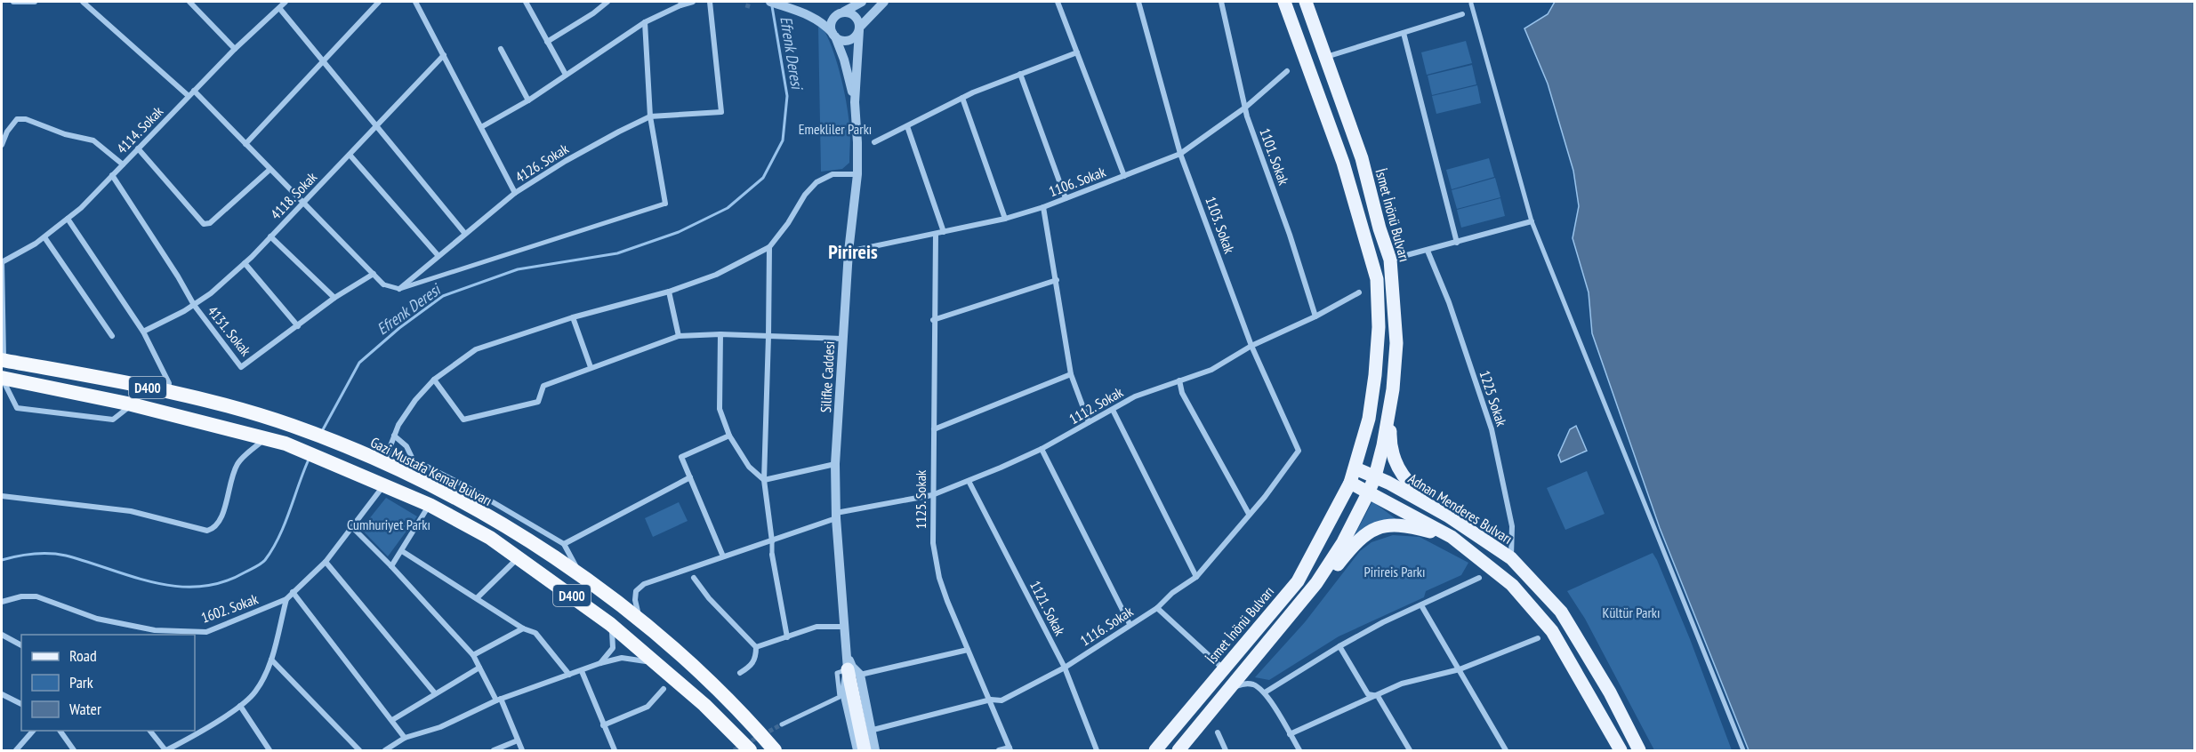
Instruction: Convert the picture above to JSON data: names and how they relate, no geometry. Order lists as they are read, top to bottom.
{
  "streets": {
    "highway": ["D400", "Gazi Mustafa Kemal Bulvarı"],
    "main road": ["İsmet İnönü Bulvarı", "Adnan Menderes Bulvarı"],
    "street": [
      "4114. Sokak",
      "1101. Sokak",
      "4126. Sokak",
      "1106. Sokak",
      "4118. Sokak",
      "1103. Sokak",
      "4131. Sokak",
      "Silifke Caddesi",
      "1225 Sokak",
      "1112. Sokak",
      "1125. Sokak",
      "1602. Sokak",
      "1121. Sokak",
      "1116. Sokak"
    ]
  },
  "crossings": [
    ["4114. Sokak", "4131. Sokak"],
    ["1101. Sokak", "1106. Sokak"],
    ["1101. Sokak", "1112. Sokak"],
    ["1106. Sokak", "1103. Sokak"],
    ["1106. Sokak", "Silifke Caddesi"],
    ["1106. Sokak", "1125. Sokak"],
    ["4118. Sokak", "4131. Sokak"],
    ["İsmet İnönü Bulvarı", "Adnan Menderes Bulvarı"],
    ["1103. Sokak", "1112. Sokak"],
    ["1103. Sokak", "1116. Sokak"],
    ["Silifke Caddesi", "1112. Sokak"],
    ["Silifke Caddesi", "1116. Sokak"],
    ["D400", "1602. Sokak"],
    ["1225 Sokak", "Adnan Menderes Bulvarı"],
    ["1112. Sokak", "Gazi Mustafa Kemal Bulvarı"],
    ["1112. Sokak", "1125. Sokak"],
    ["1112. Sokak", "1121. Sokak"],
    ["1125. Sokak", "1116. Sokak"],
    ["1121. Sokak", "1116. Sokak"]
  ],
  "districts": ["Pirireis"],
  "water": ["Efrenk Deresi"],
  "parks": [
    "Emekliler Parkı",
    "Cumhuriyet Parkı",
    "Pirireis Parkı",
    "Kültür Parkı"
  ],
  "legend": ["Road", "Park", "Water"]
}
